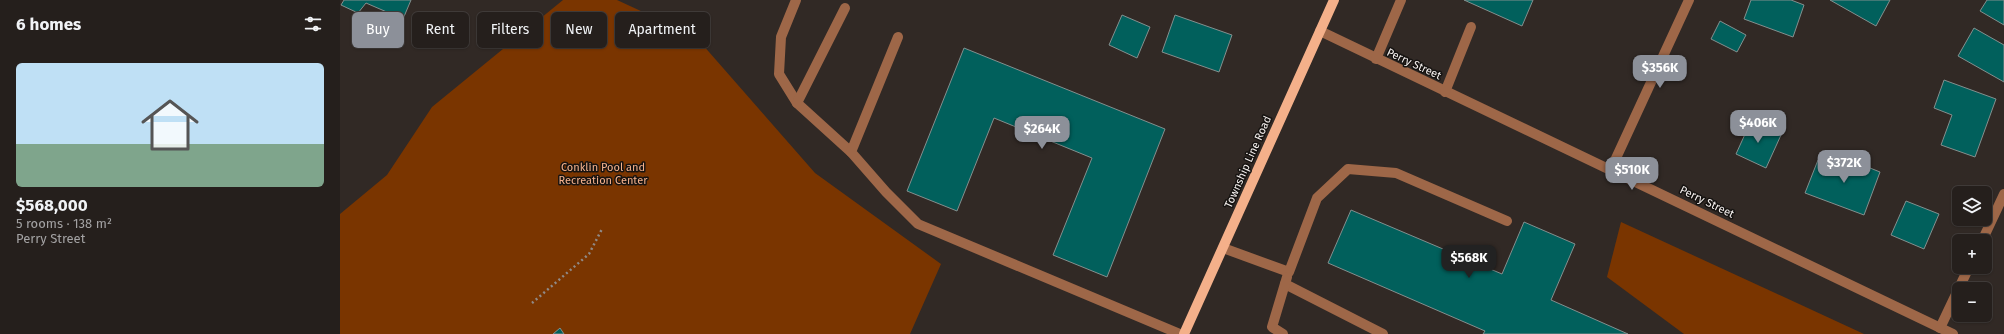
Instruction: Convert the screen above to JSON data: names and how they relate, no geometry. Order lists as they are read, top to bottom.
{
  "streets": {
    "main road": ["Township Line Road"],
    "street": ["Perry Street"]
  },
  "crossings": [
    ["Perry Street", "Township Line Road"]
  ],
  "parks": ["Conklin Pool and Recreation Center"],
  "page": {
    "heading": "6 homes",
    "chip": [
      "Buy",
      "Rent",
      "Filters",
      "New",
      "Apartment"
    ],
    "list": [
      {
        "name": "$568,000",
        "note": "5 rooms · 138 m² · Perry Street"
      }
    ],
    "price": [
      "$356K",
      "$406K",
      "$264K",
      "$372K",
      "$510K",
      "$568K"
    ],
    "map_buttons": ["+", "−"]
  }
}
